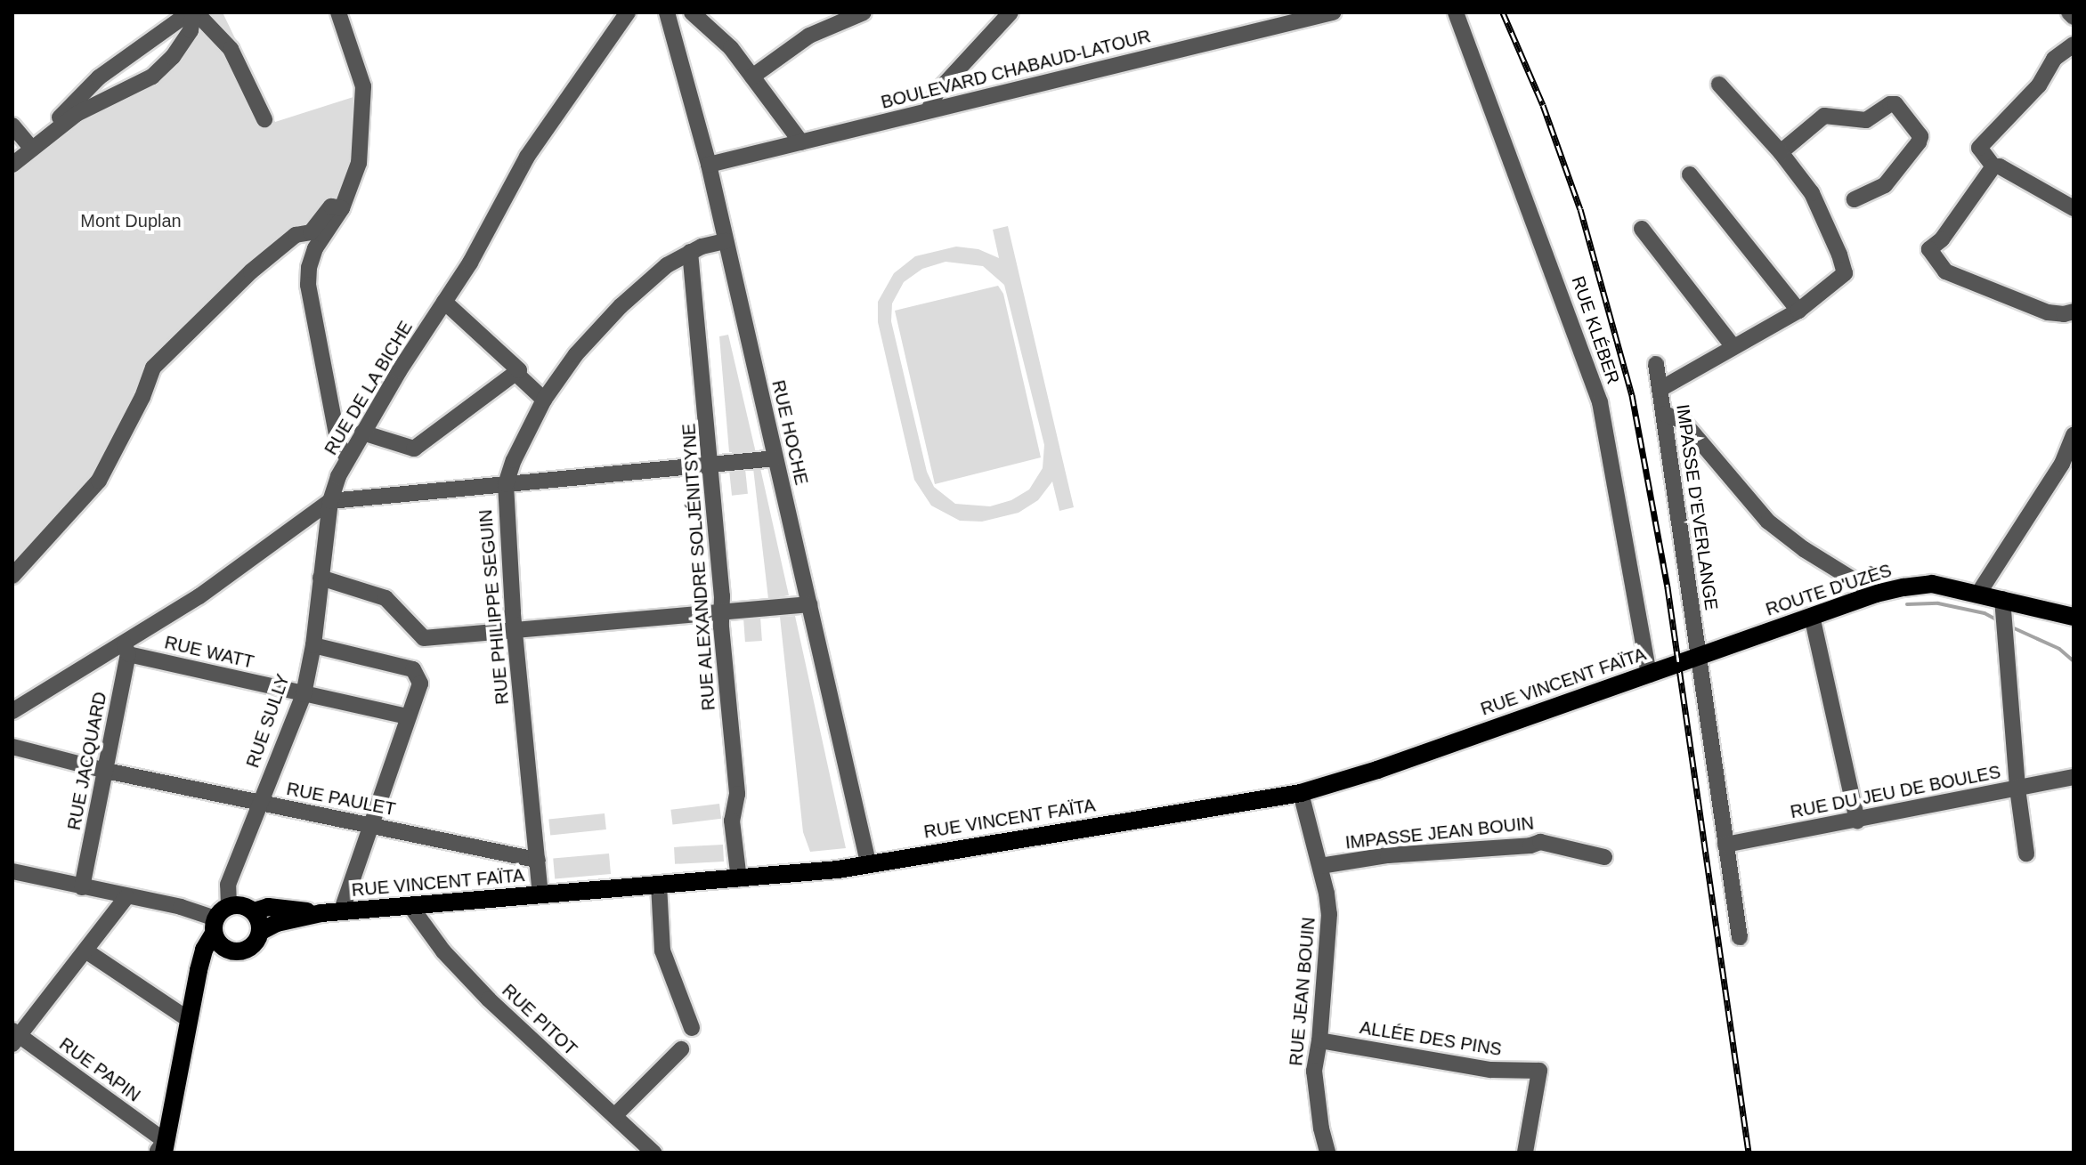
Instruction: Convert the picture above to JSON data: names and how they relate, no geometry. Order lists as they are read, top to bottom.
{
  "streets": {
    "main road": ["ROUTE D'UZÈS", "RUE VINCENT FAÏTA", "RUE SULLY"],
    "street": [
      "BOULEVARD CHABAUD-LATOUR",
      "RUE KLÉBER",
      "RUE DE LA BICHE",
      "RUE HOCHE",
      "IMPASSE D'EVERLANGE",
      "RUE ALEXANDRE SOLJÉNITSYNE",
      "RUE PHILIPPE SEGUIN",
      "RUE WATT",
      "RUE JACQUARD",
      "RUE DU JEU DE BOULES",
      "RUE PAULET",
      "IMPASSE JEAN BOUIN",
      "RUE JEAN BOUIN",
      "RUE PITOT",
      "ALLÉE DES PINS",
      "RUE PAPIN"
    ]
  },
  "crossings": [
    ["BOULEVARD CHABAUD-LATOUR", "RUE HOCHE"],
    ["RUE KLÉBER", "RUE VINCENT FAÏTA"],
    ["RUE DE LA BICHE", "RUE SULLY"],
    ["RUE HOCHE", "RUE PHILIPPE SEGUIN"],
    ["RUE HOCHE", "RUE VINCENT FAÏTA"],
    ["IMPASSE D'EVERLANGE", "ROUTE D'UZÈS"],
    ["IMPASSE D'EVERLANGE", "RUE VINCENT FAÏTA"],
    ["IMPASSE D'EVERLANGE", "RUE DU JEU DE BOULES"],
    ["RUE ALEXANDRE SOLJÉNITSYNE", "RUE PHILIPPE SEGUIN"],
    ["RUE ALEXANDRE SOLJÉNITSYNE", "RUE VINCENT FAÏTA"],
    ["ROUTE D'UZÈS", "RUE VINCENT FAÏTA"],
    ["RUE PHILIPPE SEGUIN", "RUE VINCENT FAÏTA"],
    ["RUE PHILIPPE SEGUIN", "RUE PAULET"],
    ["RUE WATT", "RUE SULLY"],
    ["RUE WATT", "RUE JACQUARD"],
    ["RUE VINCENT FAÏTA", "RUE SULLY"],
    ["RUE VINCENT FAÏTA", "RUE JEAN BOUIN"],
    ["RUE VINCENT FAÏTA", "RUE PITOT"],
    ["RUE SULLY", "RUE PAULET"],
    ["RUE SULLY", "RUE PAPIN"],
    ["RUE JACQUARD", "RUE PAULET"],
    ["IMPASSE JEAN BOUIN", "RUE JEAN BOUIN"],
    ["RUE JEAN BOUIN", "ALLÉE DES PINS"]
  ],
  "parks": ["Mont Duplan"]
}
